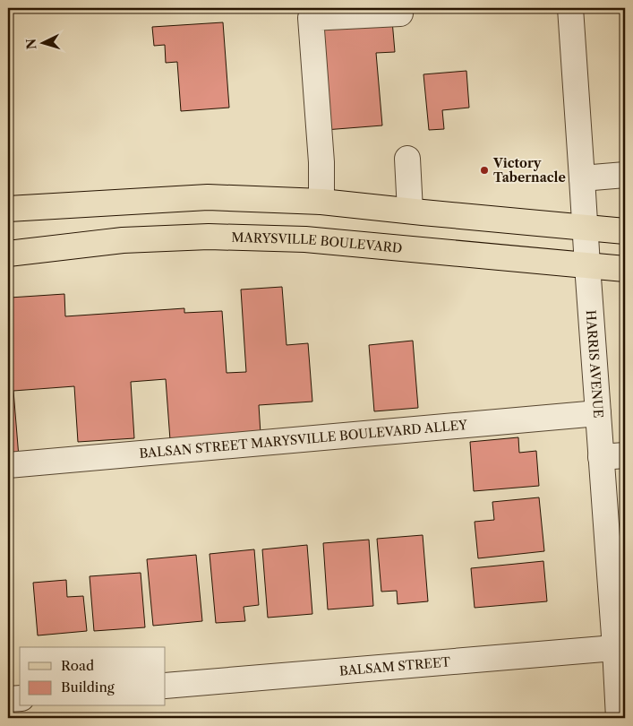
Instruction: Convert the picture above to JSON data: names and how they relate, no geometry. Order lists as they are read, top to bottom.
{
  "streets": {
    "main road": ["MARYSVILLE BOULEVARD"],
    "street": ["HARRIS AVENUE", "BALSAN STREET MARYSVILLE BOULEVARD ALLEY", "BALSAM STREET"]
  },
  "crossings": [
    ["MARYSVILLE BOULEVARD", "HARRIS AVENUE"],
    ["HARRIS AVENUE", "BALSAN STREET MARYSVILLE BOULEVARD ALLEY"],
    ["HARRIS AVENUE", "BALSAM STREET"]
  ],
  "places": ["Victory Tabernacle"],
  "legend": ["Road", "Building"],
  "north": "left"
}
